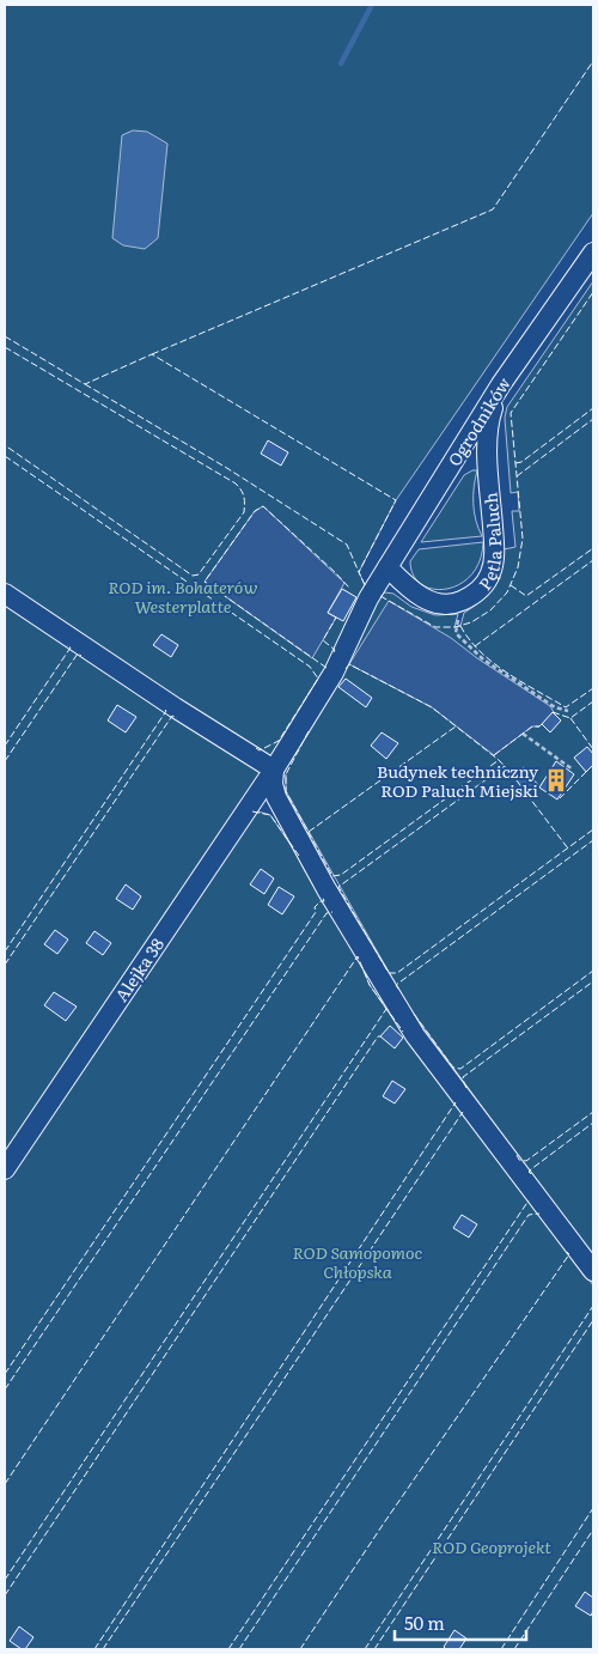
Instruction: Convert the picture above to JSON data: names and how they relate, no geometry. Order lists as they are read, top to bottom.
{
  "streets": {
    "street": ["Ogrodników", "Pętla Paluch", "Alejka 38"]
  },
  "crossings": [
    ["Ogrodników", "Pętla Paluch"],
    ["Ogrodników", "Alejka 38"]
  ],
  "parks": ["ROD im. Bohaterów Westerplatte", "ROD Samopomoc Chłopska", "ROD Geoprojekt"],
  "places": {
    "building": ["Budynek techniczny ROD Paluch Miejski"]
  },
  "scale_bar": "50 m"
}
